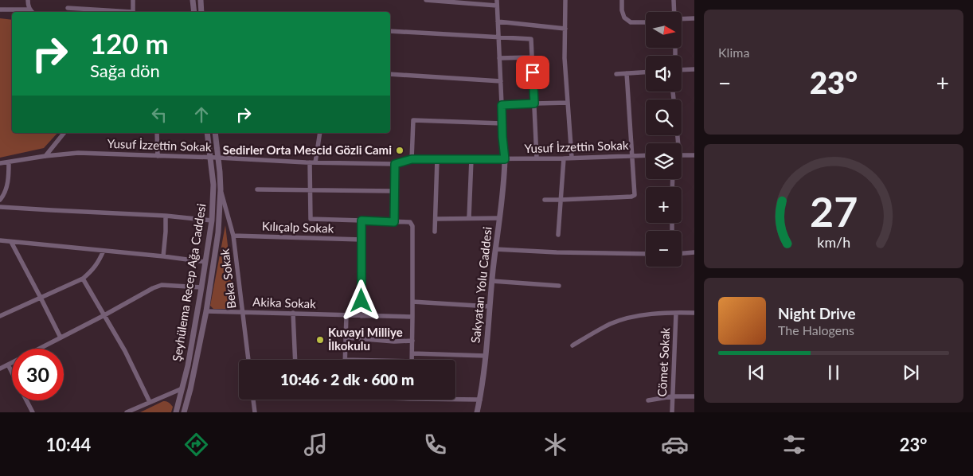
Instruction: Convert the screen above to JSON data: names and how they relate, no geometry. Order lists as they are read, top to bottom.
{
  "streets": {
    "street": [
      "Yusuf İzzettin Sokak",
      "Kılıçalp Sokak",
      "Beka Sokak",
      "Şeyhülema Recep Ağa Caddesi",
      "Sakyatan Yolu Caddesi",
      "Akika Sokak",
      "Cömet Sokak"
    ]
  },
  "crossings": [
    ["Yusuf İzzettin Sokak", "Şeyhülema Recep Ağa Caddesi"],
    ["Yusuf İzzettin Sokak", "Sakyatan Yolu Caddesi"],
    ["Kılıçalp Sokak", "Beka Sokak"],
    ["Beka Sokak", "Şeyhülema Recep Ağa Caddesi"],
    ["Beka Sokak", "Akika Sokak"],
    ["Şeyhülema Recep Ağa Caddesi", "Akika Sokak"]
  ],
  "places": ["Sedirler Orta Mescid Gözli Cami", "Kuvayi Milliye İlkokulu"],
  "north": "right",
  "page": {
    "tile": "Klima",
    "map_buttons": ["+", "−"],
    "turn": ["120 m", "Sağa dön"],
    "heat": ["−", "23°", "+"],
    "song": ["Night Drive", "The Halogens"],
    "limit": "30",
    "trip": "10:46 · 2 dk · 600 m",
    "tabs": ["10:44", "23°"],
    "gauge": ["27", "km/h"]
  }
}
